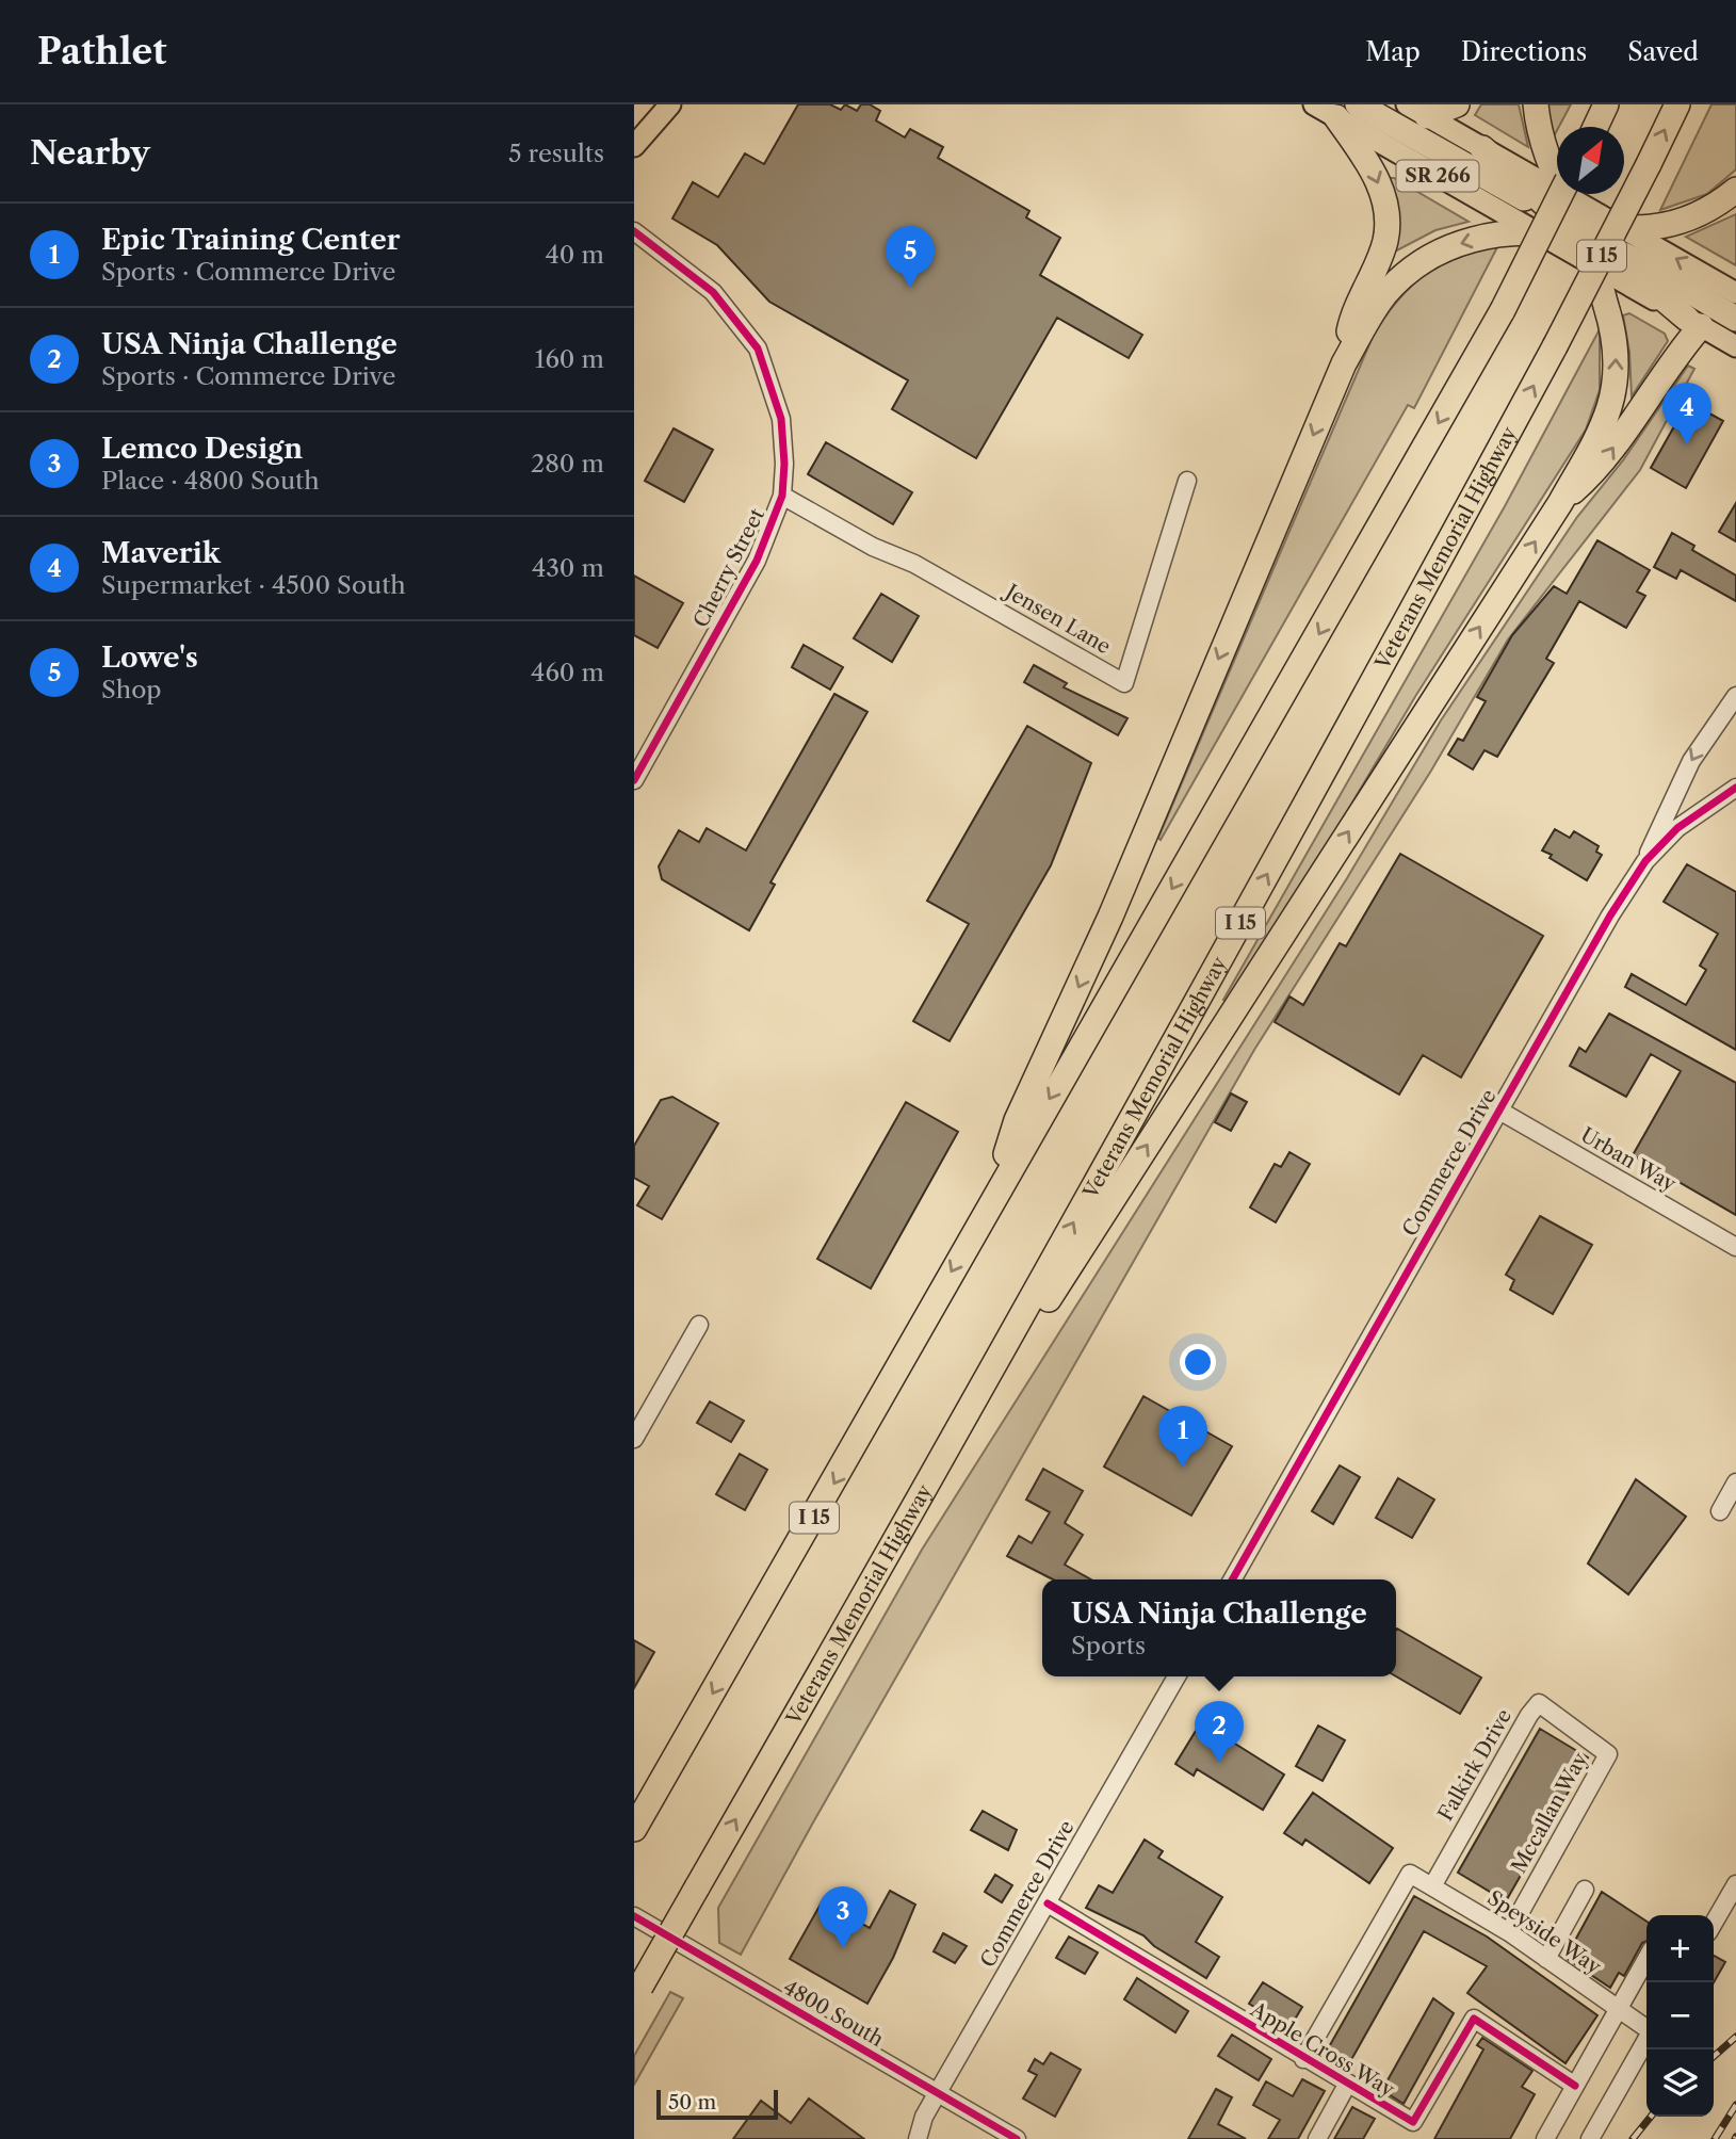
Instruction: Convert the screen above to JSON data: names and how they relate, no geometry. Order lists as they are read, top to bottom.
{
  "streets": {
    "highway": ["I 15", "Veterans Memorial Highway"],
    "main road": ["SR 266"],
    "street": [
      "Cherry Street",
      "Jensen Lane",
      "Urban Way",
      "Commerce Drive",
      "Falkirk Drive",
      "Mccallan Way",
      "Speyside Way",
      "4800 South",
      "Apple Cross Way"
    ]
  },
  "crossings": [
    ["Cherry Street", "Jensen Lane"],
    ["Urban Way", "Commerce Drive"],
    ["Commerce Drive", "4800 South"],
    ["Commerce Drive", "Apple Cross Way"],
    ["Falkirk Drive", "Mccallan Way"],
    ["Falkirk Drive", "Speyside Way"],
    ["Mccallan Way", "Speyside Way"],
    ["Speyside Way", "Apple Cross Way"]
  ],
  "scale_bar": "50 m",
  "north": "top right",
  "page": {
    "header": "Pathlet",
    "nav": ["Map", "Directions", "Saved"],
    "heading": ["Nearby", "5 results"],
    "list": [
      {
        "mark": "1",
        "name": "Epic Training Center",
        "note": "Sports · Commerce Drive",
        "value": "40 m"
      },
      {
        "mark": "2",
        "name": "USA Ninja Challenge",
        "note": "Sports · Commerce Drive",
        "value": "160 m"
      },
      {
        "mark": "3",
        "name": "Lemco Design",
        "note": "Place · 4800 South",
        "value": "280 m"
      },
      {
        "mark": "4",
        "name": "Maverik",
        "note": "Supermarket · 4500 South",
        "value": "430 m"
      },
      {
        "mark": "5",
        "name": "Lowe's",
        "note": "Shop",
        "value": "460 m"
      }
    ],
    "pins": [
      "5",
      "4",
      "1",
      "2",
      "3"
    ],
    "popup": ["USA Ninja Challenge", "Sports"],
    "map_buttons": ["+", "−"],
    "scale": "50 m"
  }
}
